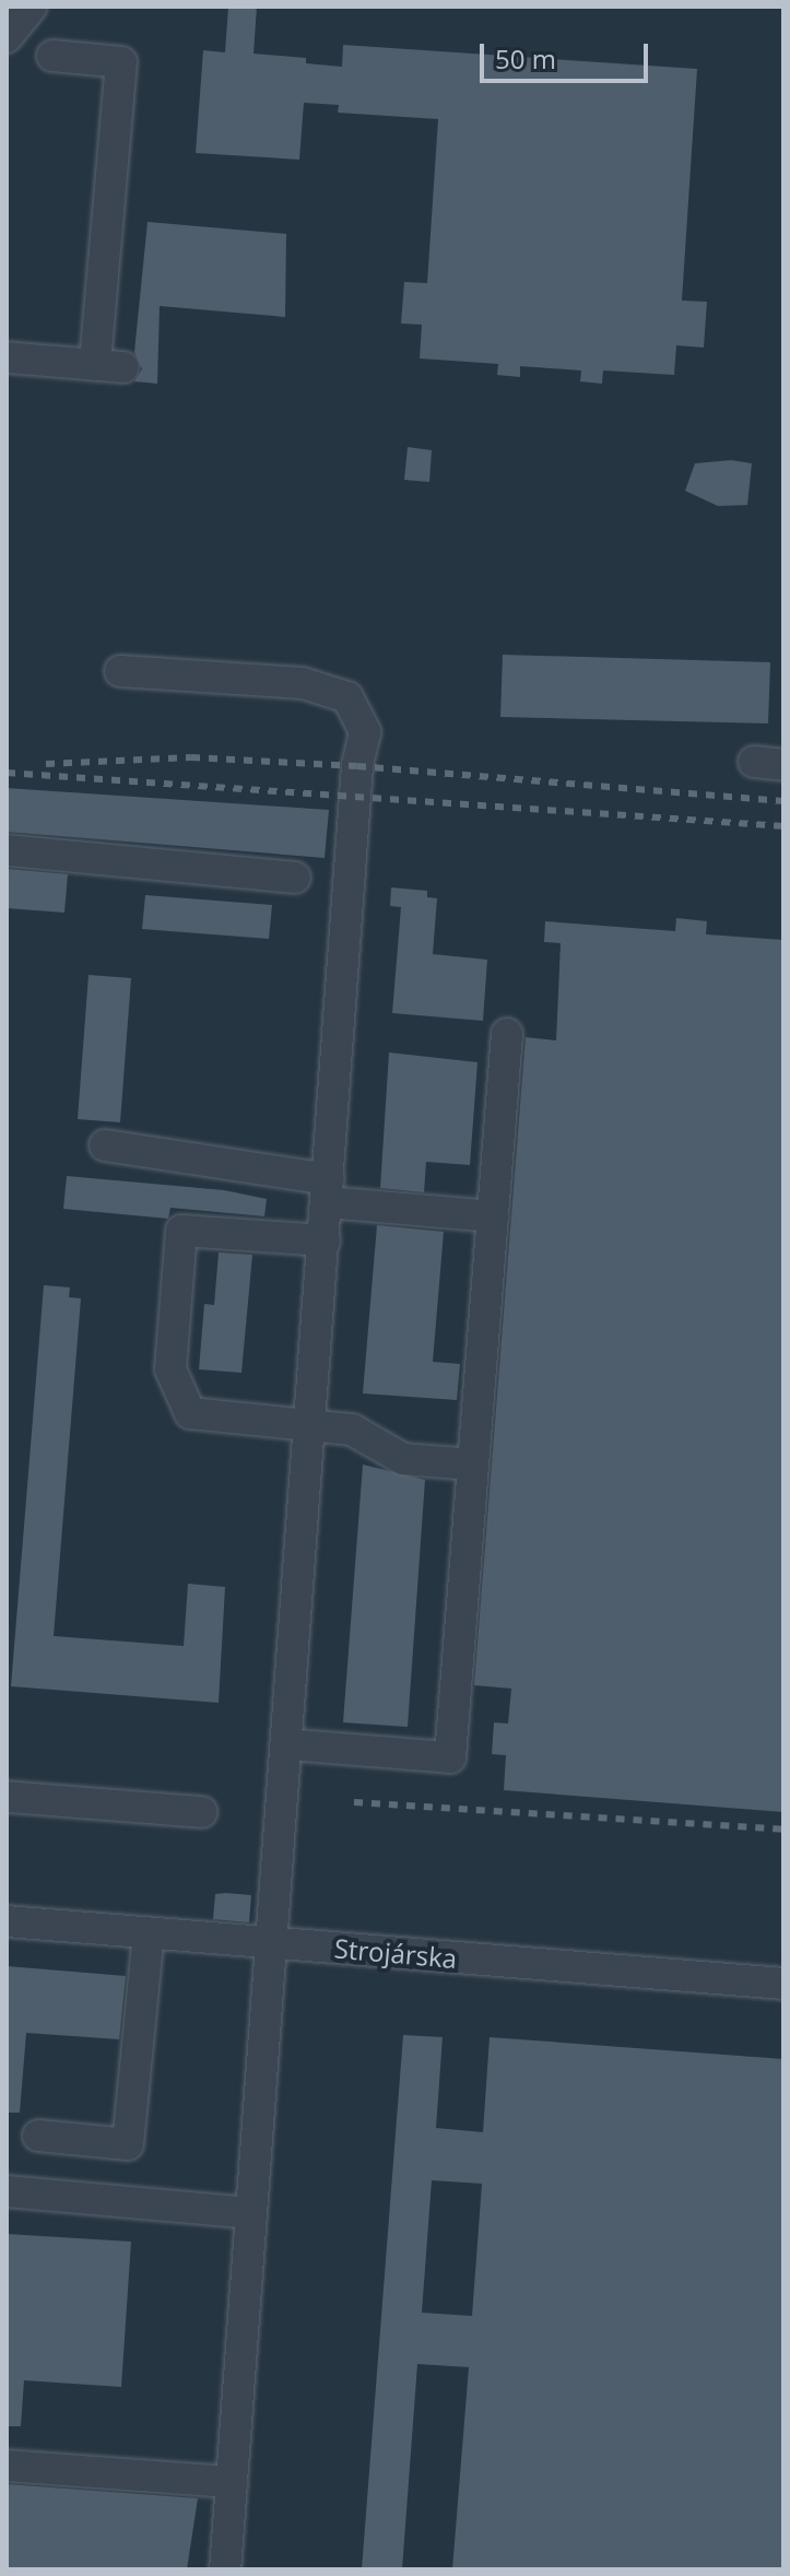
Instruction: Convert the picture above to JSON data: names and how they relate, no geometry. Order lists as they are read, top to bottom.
{
  "streets": {
    "street": ["Strojárska"]
  },
  "scale_bar": "50 m"
}
